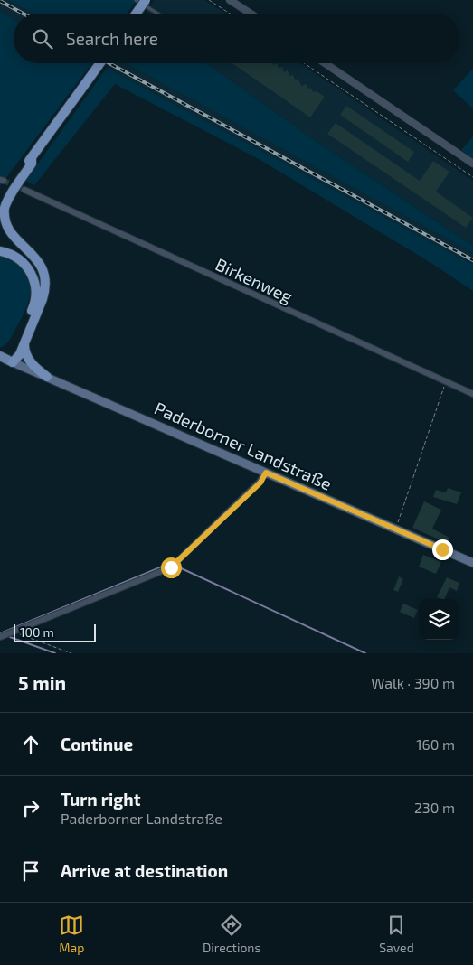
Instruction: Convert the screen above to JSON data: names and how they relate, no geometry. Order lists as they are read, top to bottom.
{
  "streets": {
    "main road": ["Paderborner Landstraße"],
    "street": ["Birkenweg"]
  },
  "scale_bar": "100 m",
  "page": {
    "search": "Search here",
    "scale": "100 m",
    "heading": ["5 min", "Walk · 390 m"],
    "list": [
      ["Continue", "160 m"],
      ["Turn right", "Paderborner Landstraße", "230 m"],
      "Arrive at destination"
    ],
    "nav": ["Map", "Directions", "Saved"]
  }
}
